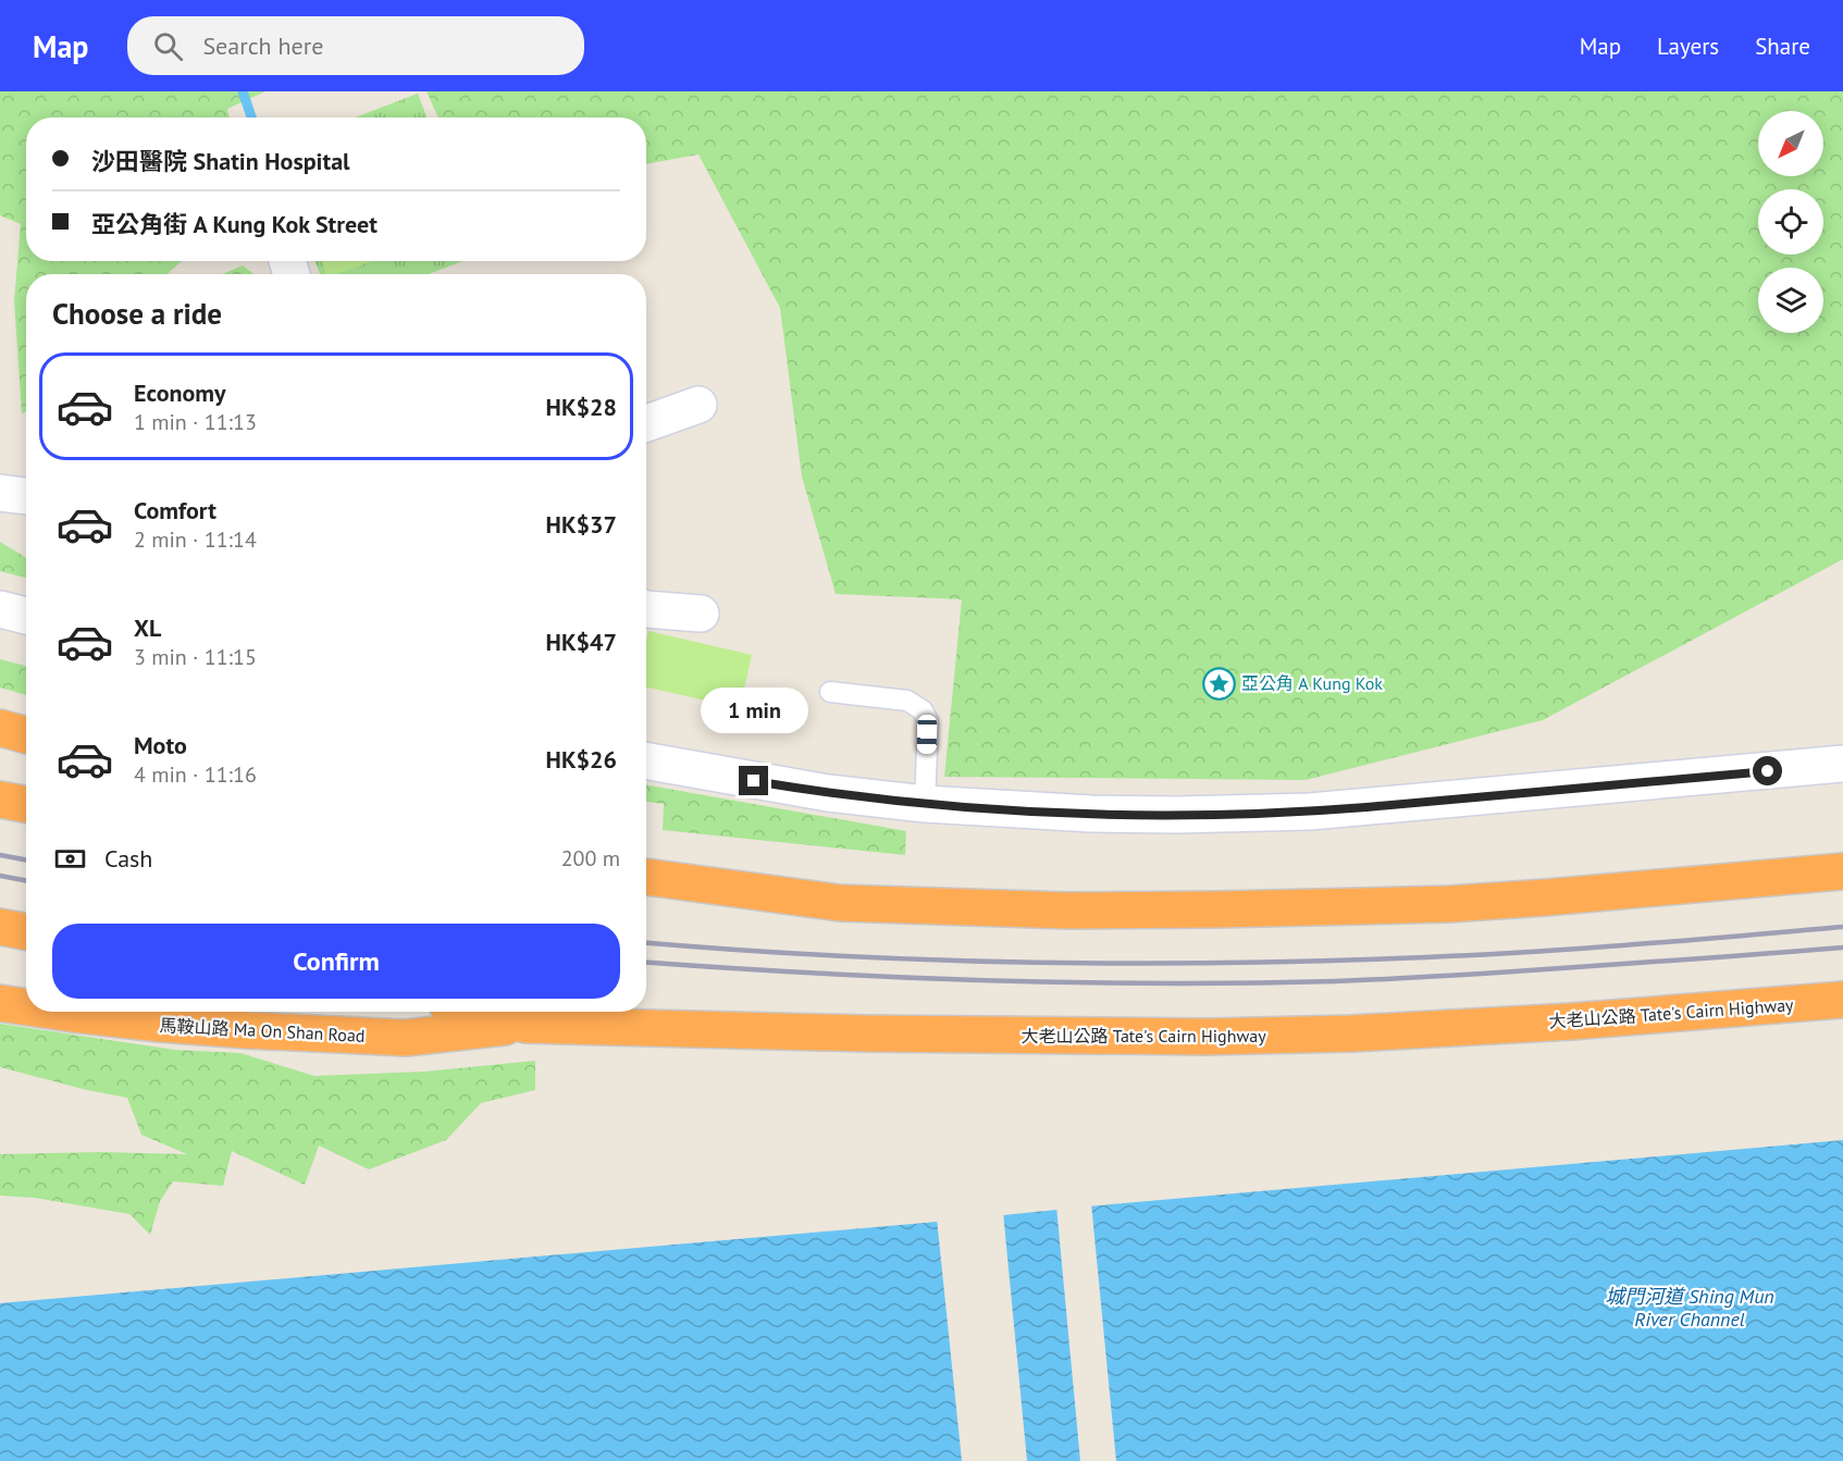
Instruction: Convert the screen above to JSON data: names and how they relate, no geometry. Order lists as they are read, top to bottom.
{
  "streets": {
    "highway": ["大老山公路 Tate's Cairn Highway", "馬鞍山路 Ma On Shan Road"]
  },
  "crossings": [
    ["大老山公路 Tate's Cairn Highway", "馬鞍山路 Ma On Shan Road"]
  ],
  "water": ["城門河道 Shing Mun River Channel"],
  "places": {
    "place": ["亞公角 A Kung Kok"]
  },
  "north": "bottom left",
  "page": {
    "header": "Map",
    "search": "Search here",
    "nav": ["Map", "Layers", "Share"],
    "banner": ["沙田醫院 Shatin Hospital", "亞公角街 A Kung Kok Street"],
    "heading": "Choose a ride",
    "list": [
      {
        "name": "Economy",
        "note": "1 min · 11:13",
        "value": "HK$28"
      },
      {
        "name": "Comfort",
        "note": "2 min · 11:14",
        "value": "HK$37"
      },
      {
        "name": "XL",
        "note": "3 min · 11:15",
        "value": "HK$47"
      },
      {
        "name": "Moto",
        "note": "4 min · 11:16",
        "value": "HK$26"
      }
    ],
    "bubble": "1 min",
    "pay": ["Cash", "200 m"],
    "buttons": "Confirm"
  }
}
